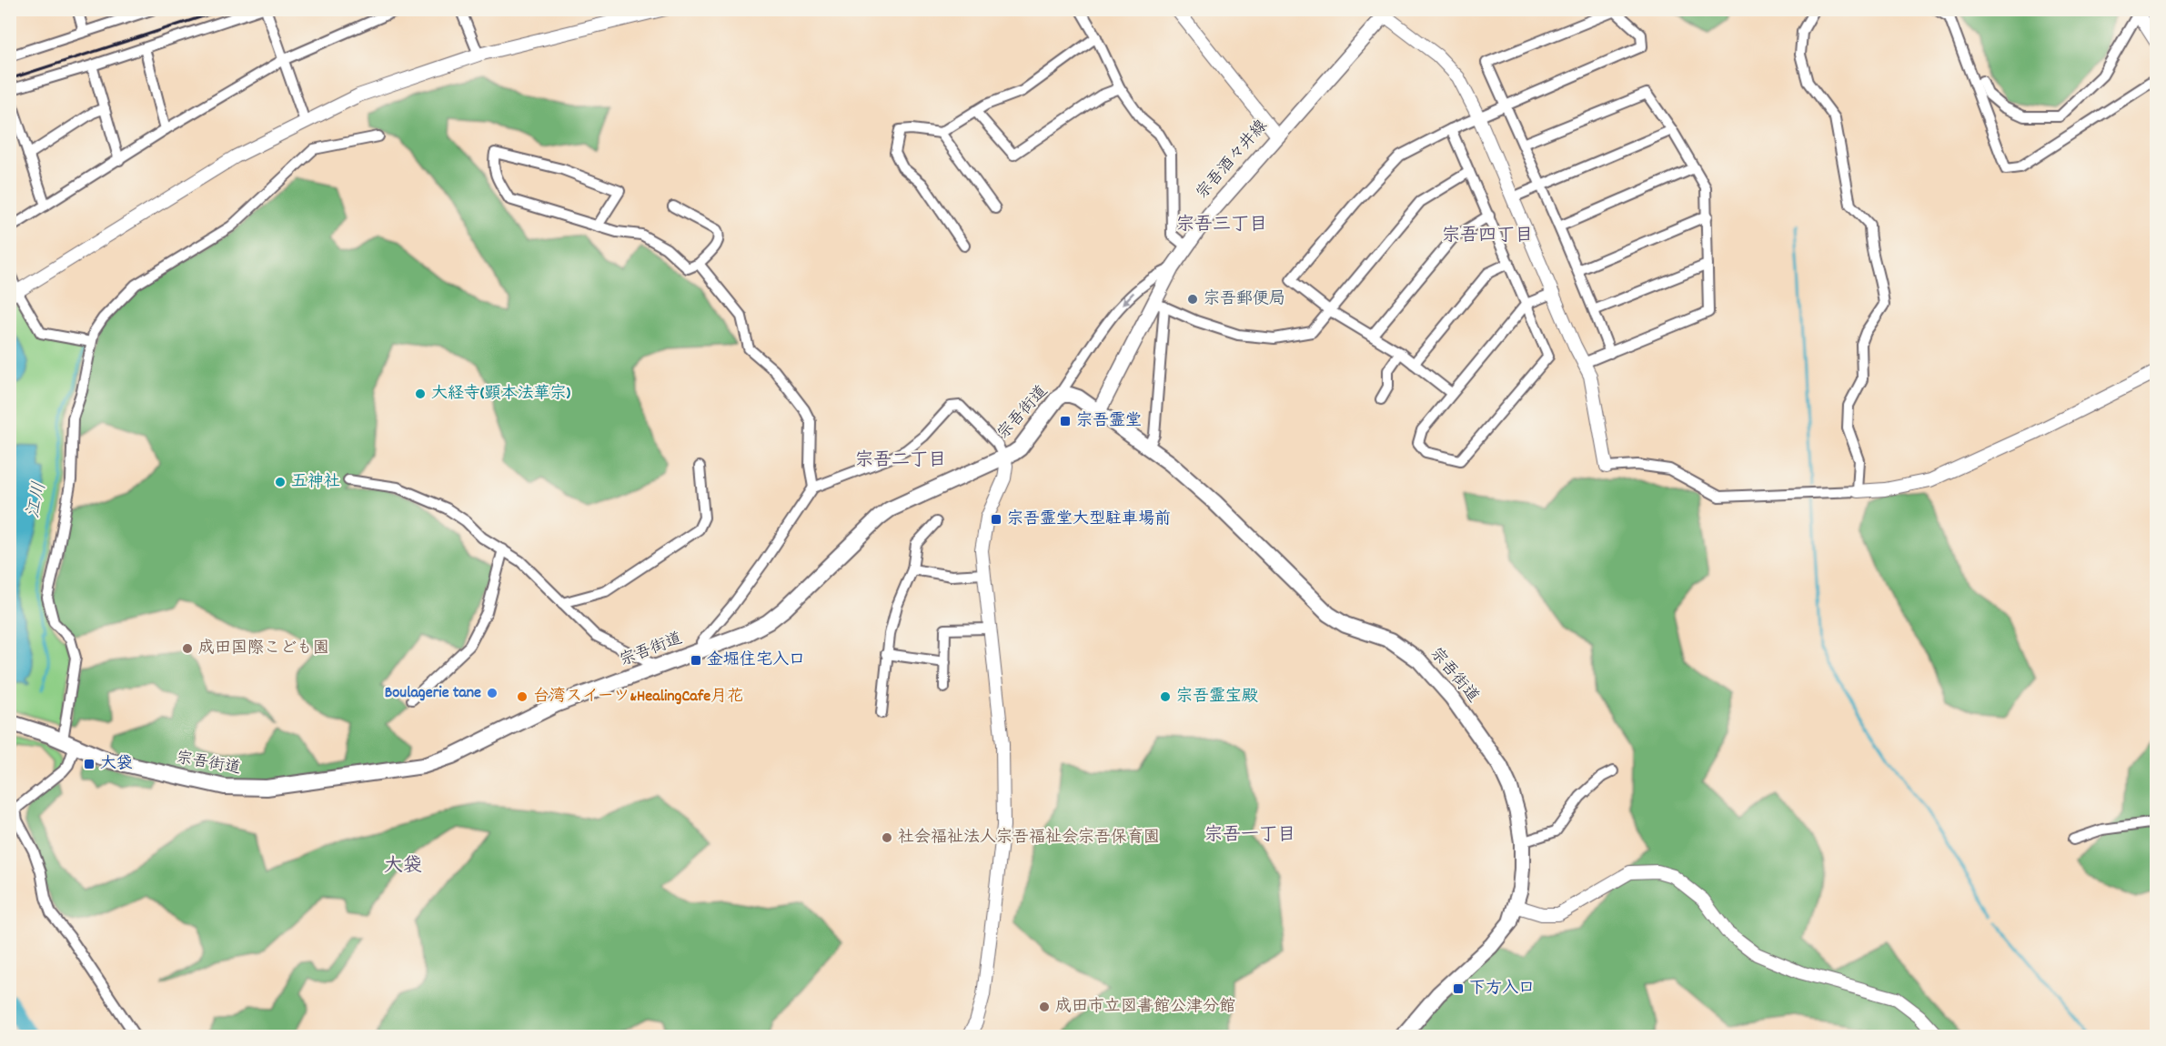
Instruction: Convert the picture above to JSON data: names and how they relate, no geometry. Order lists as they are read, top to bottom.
{
  "streets": {
    "highway": ["宗吾街道"],
    "main road": ["宗吾酒々井線"]
  },
  "crossings": [
    ["宗吾酒々井線", "宗吾街道"]
  ],
  "districts": [
    "宗吾三丁目",
    "宗吾四丁目",
    "宗吾二丁目",
    "宗吾一丁目",
    "大袋"
  ],
  "water": ["江川"],
  "places": {
    "other": [
      "宗吾郵便局",
      "大経寺(顕本法華宗)",
      "五神社",
      "成田国際こども園",
      "Boulagerie tane",
      "台湾スイーツ&HealingCafe月花",
      "宗吾霊宝殿",
      "社会福祉法人宗吾福祉会宗吾保育園",
      "成田市立図書館公津分館"
    ],
    "transit": [
      "宗吾霊堂",
      "宗吾霊堂大型駐車場前",
      "金堀住宅入口",
      "大袋",
      "下方入口"
    ]
  }
}
